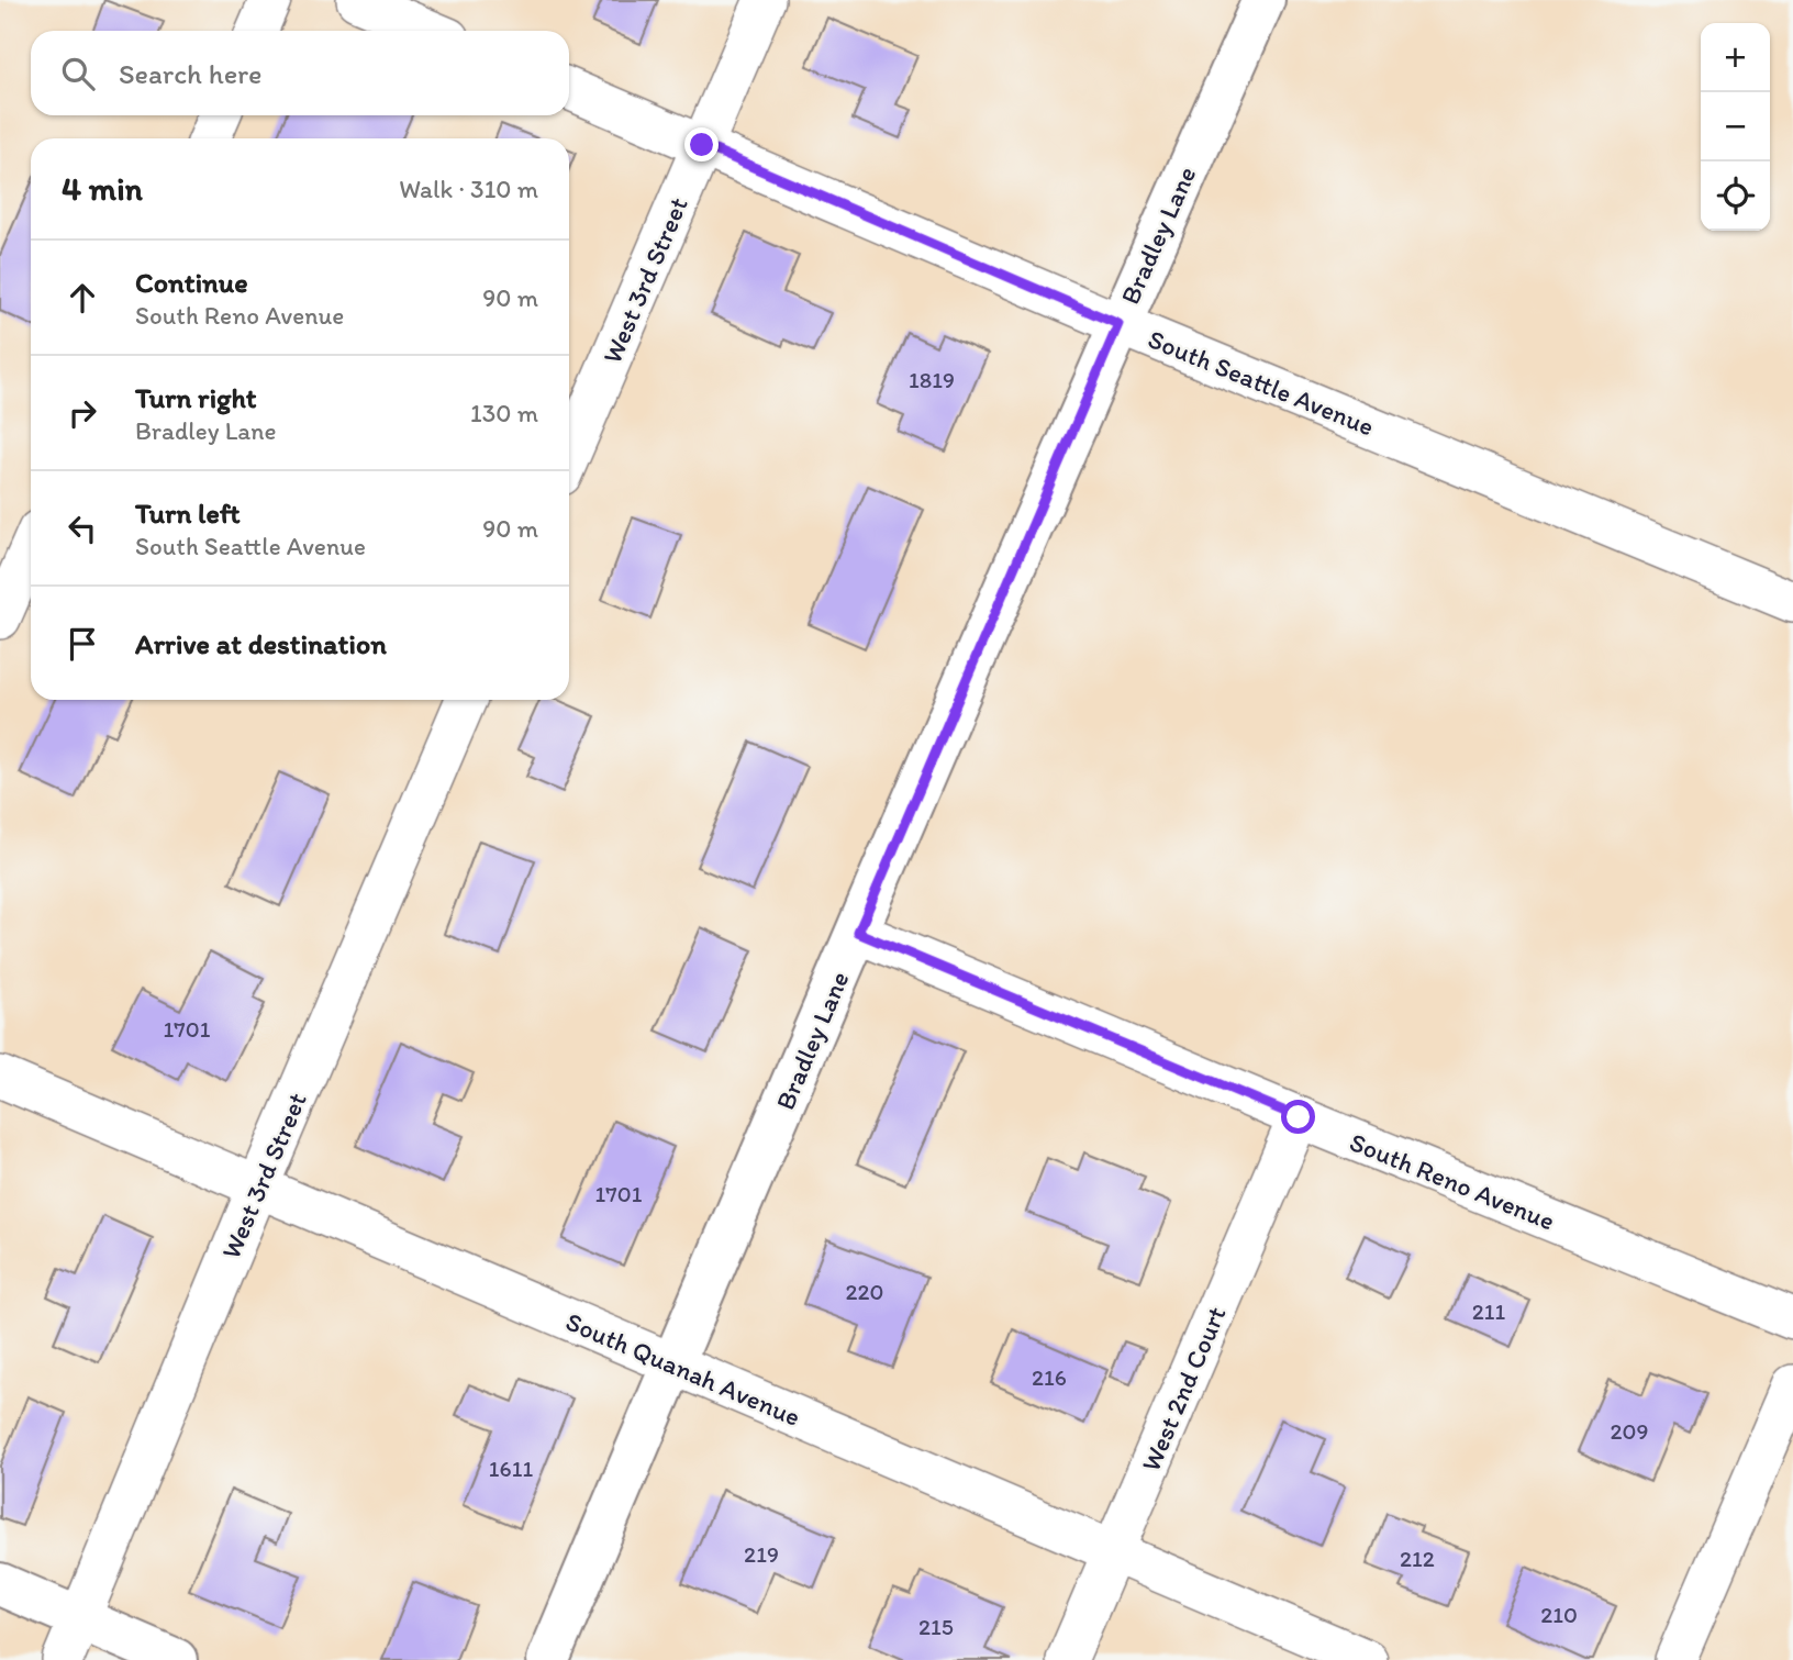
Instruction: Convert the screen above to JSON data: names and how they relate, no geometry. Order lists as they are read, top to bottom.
{
  "streets": {
    "street": [
      "Bradley Lane",
      "West 3rd Street",
      "South Seattle Avenue",
      "South Reno Avenue",
      "South Quanah Avenue",
      "West 2nd Court"
    ]
  },
  "crossings": [
    ["Bradley Lane", "South Seattle Avenue"],
    ["Bradley Lane", "South Reno Avenue"],
    ["Bradley Lane", "South Quanah Avenue"],
    ["West 3rd Street", "South Seattle Avenue"],
    ["West 3rd Street", "South Quanah Avenue"],
    ["South Reno Avenue", "West 2nd Court"],
    ["South Quanah Avenue", "West 2nd Court"]
  ],
  "house_numbers": [
    "1819",
    "1701",
    "1701",
    "220",
    "211",
    "216",
    "209",
    "1611",
    "219",
    "212",
    "210",
    "215"
  ],
  "page": {
    "map_buttons": ["+", "−"],
    "search": "Search here",
    "heading": ["4 min", "Walk · 310 m"],
    "list": [
      ["Continue", "South Reno Avenue", "90 m"],
      ["Turn right", "Bradley Lane", "130 m"],
      ["Turn left", "South Seattle Avenue", "90 m"],
      "Arrive at destination"
    ]
  }
}
